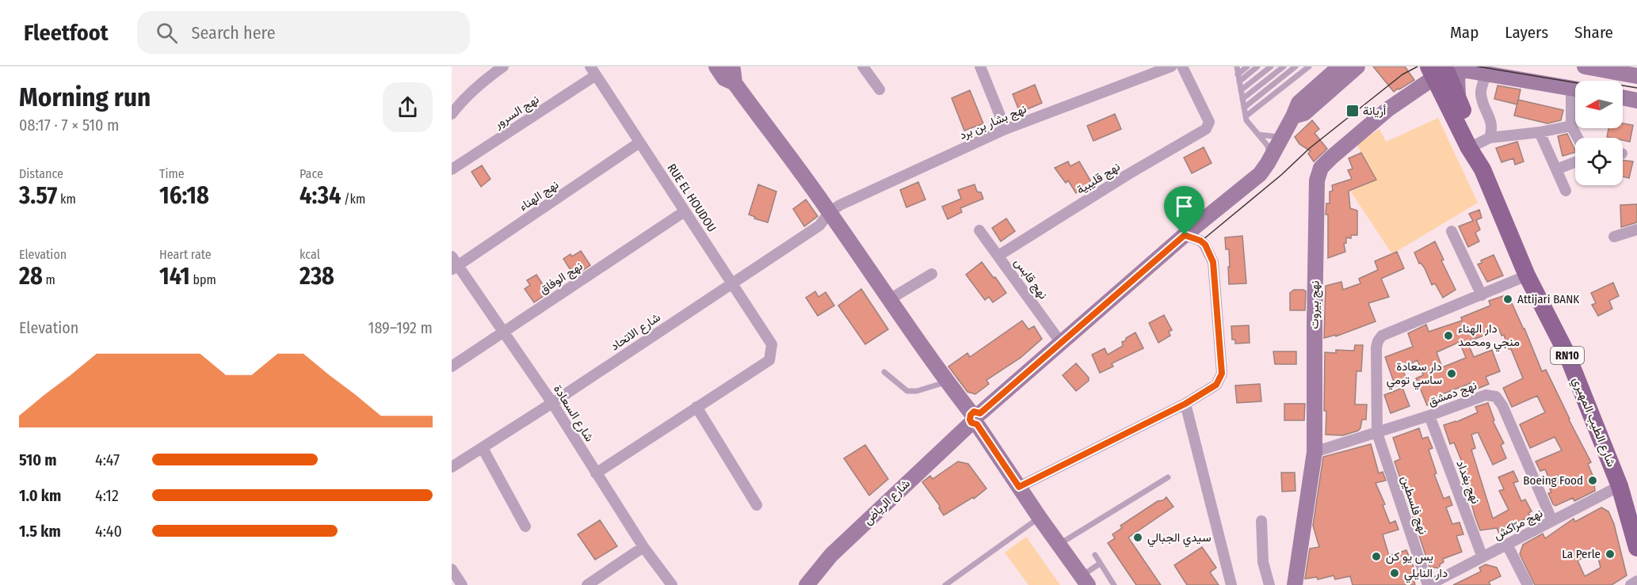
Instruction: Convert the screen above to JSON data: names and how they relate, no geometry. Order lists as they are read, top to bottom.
{
  "streets": {
    "main road": ["RN10", "شارع الطيب المهيري"],
    "street": [
      "نهج السرور",
      "نهج بشار بن برد",
      "نهج قليبية",
      "نهج الهناء",
      "RUE EL HOUDOU",
      "نهج الوفاق",
      "نهج قابس",
      "نهج بيروت",
      "شارع الاتحاد",
      "نهج دمشق",
      "شارع السعادة",
      "نهج بغداد",
      "شارع الرياض",
      "نهج فلسطين",
      "نهج مرّاكش"
    ]
  },
  "crossings": [
    ["نهج السرور", "RUE EL HOUDOU"],
    ["نهج بشار بن برد", "شارع الاتحاد"],
    ["نهج قليبية", "نهج قابس"],
    ["نهج الهناء", "RUE EL HOUDOU"],
    ["نهج الهناء", "شارع السعادة"],
    ["RUE EL HOUDOU", "نهج الوفاق"],
    ["RUE EL HOUDOU", "شارع الاتحاد"],
    ["نهج الوفاق", "شارع السعادة"],
    ["نهج قابس", "شارع الرياض"],
    ["نهج بيروت", "نهج دمشق"],
    ["نهج بيروت", "شارع الطيب المهيري"],
    ["شارع الاتحاد", "شارع السعادة"],
    ["نهج دمشق", "نهج بغداد"],
    ["نهج دمشق", "نهج فلسطين"],
    ["نهج دمشق", "نهج مرّاكش"],
    ["شارع الطيب المهيري", "نهج فلسطين"],
    ["شارع الطيب المهيري", "نهج مرّاكش"],
    ["نهج بغداد", "نهج مرّاكش"],
    ["نهج فلسطين", "نهج مرّاكش"]
  ],
  "places": {
    "transit": ["أريانة"],
    "other": [
      "Attijari BANK",
      "دار الهناء منجي ومحمد",
      "دار سعادة ساسي تومي",
      "Boeing Food",
      "سيدي الجبالي",
      "La Perle",
      "يس يو كن",
      "دار النايلي"
    ]
  },
  "north": "left",
  "page": {
    "header": "Fleetfoot",
    "search": "Search here",
    "nav": ["Map", "Layers", "Share"],
    "heading": ["Morning run", "08:17 · 7 × 510 m"],
    "stats": [
      ["Distance", "3.57 km"],
      ["Time", "16:18"],
      ["Pace", "4:34 /km"],
      ["Elevation", "28 m"],
      ["Heart rate", "141 bpm"],
      ["kcal", "238"]
    ],
    "chart": ["Elevation", "189–192 m"],
    "list": [
      {
        "name": "510 m",
        "note": "4:47"
      },
      {
        "name": "1.0 km",
        "note": "4:12"
      },
      {
        "name": "1.5 km",
        "note": "4:40"
      }
    ]
  }
}
